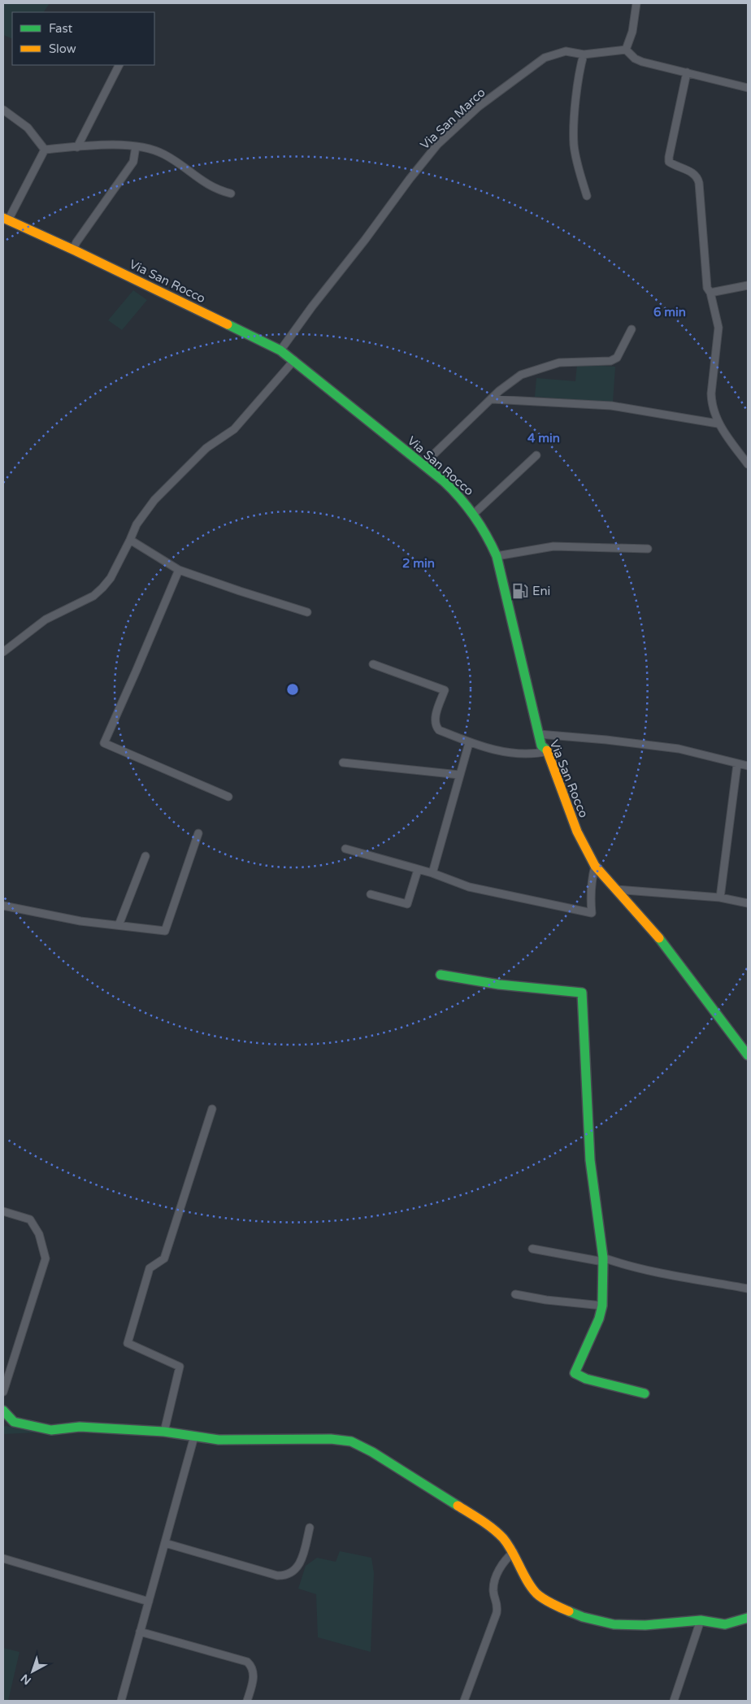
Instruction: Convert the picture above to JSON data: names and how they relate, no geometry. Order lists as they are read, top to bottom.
{
  "streets": {
    "street": ["Via San Marco", "Via San Rocco"]
  },
  "crossings": [
    ["Via San Marco", "Via San Rocco"]
  ],
  "places": {
    "fuel station": ["Eni"]
  },
  "legend": ["Fast", "Slow"],
  "north": "bottom left",
  "rings": ["6 min", "4 min", "2 min"]
}
